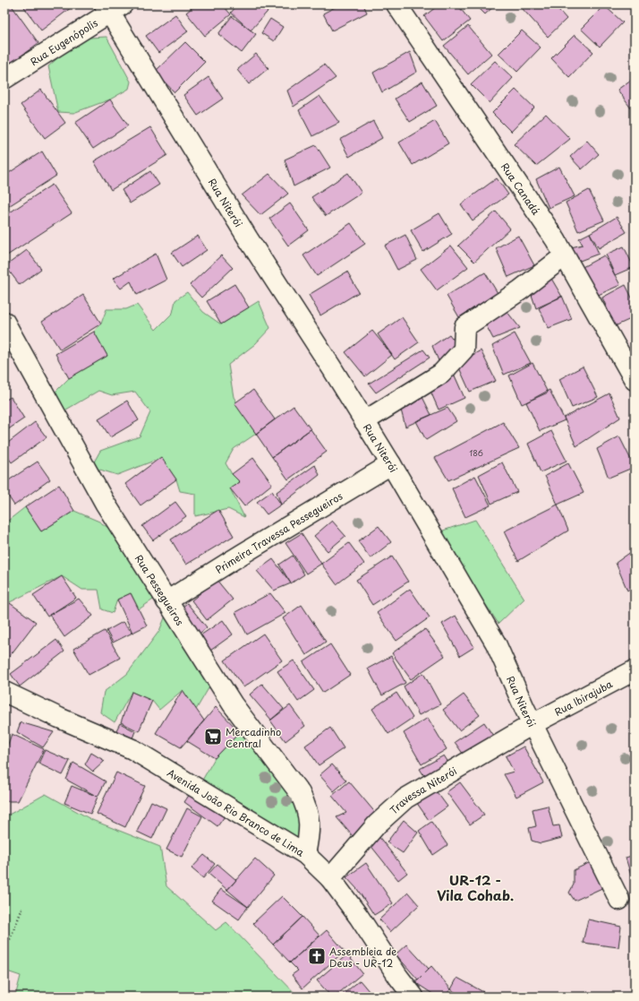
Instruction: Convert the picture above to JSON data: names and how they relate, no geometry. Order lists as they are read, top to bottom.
{
  "streets": {
    "street": [
      "Rua Eugenópolis",
      "Rua Canadá",
      "Rua Niterói",
      "Primeira Travessa Pessegueiros",
      "Rua Pessegueiros",
      "Rua Ibirajuba",
      "Travessa Niterói",
      "Avenida João Rio Branco de Lima"
    ]
  },
  "crossings": [
    ["Rua Eugenópolis", "Rua Niterói"],
    ["Rua Niterói", "Primeira Travessa Pessegueiros"],
    ["Rua Niterói", "Rua Ibirajuba"],
    ["Rua Niterói", "Travessa Niterói"],
    ["Primeira Travessa Pessegueiros", "Rua Pessegueiros"],
    ["Rua Pessegueiros", "Avenida João Rio Branco de Lima"],
    ["Rua Ibirajuba", "Travessa Niterói"],
    ["Travessa Niterói", "Avenida João Rio Branco de Lima"]
  ],
  "districts": ["UR-12 - Vila Cohab."],
  "places": {
    "supermarket": ["Mercadinho Central"],
    "church": ["Assembleia de Deus - UR-12"]
  },
  "house_numbers": ["186"]
}
